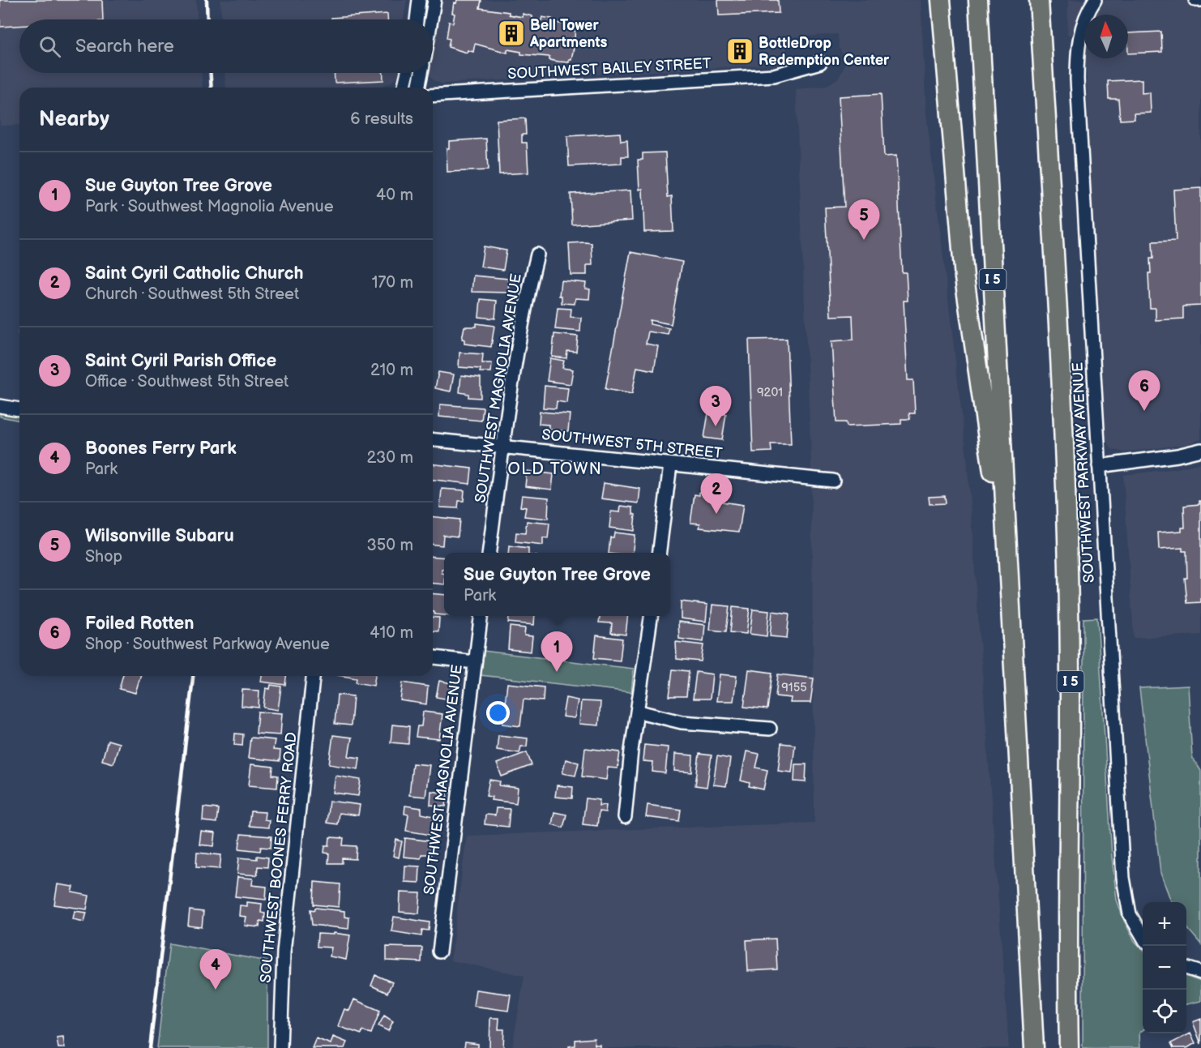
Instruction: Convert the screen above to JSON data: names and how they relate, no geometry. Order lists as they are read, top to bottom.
{
  "streets": {
    "highway": ["I 5"],
    "street": [
      "SOUTHWEST BAILEY STREET",
      "SOUTHWEST MAGNOLIA AVENUE",
      "SOUTHWEST 5TH STREET",
      "SOUTHWEST PARKWAY AVENUE",
      "SOUTHWEST BOONES FERRY ROAD"
    ]
  },
  "crossings": [
    ["SOUTHWEST MAGNOLIA AVENUE", "SOUTHWEST 5TH STREET"]
  ],
  "districts": ["OLD TOWN"],
  "places": {
    "building": ["Bell Tower Apartments", "BottleDrop Redemption Center"]
  },
  "house_numbers": ["9201", "9155"],
  "north": "top",
  "page": {
    "search": "Search here",
    "heading": ["Nearby", "6 results"],
    "list": [
      {
        "mark": "1",
        "name": "Sue Guyton Tree Grove",
        "note": "Park · Southwest Magnolia Avenue",
        "value": "40 m"
      },
      {
        "mark": "2",
        "name": "Saint Cyril Catholic Church",
        "note": "Church · Southwest 5th Street",
        "value": "170 m"
      },
      {
        "mark": "3",
        "name": "Saint Cyril Parish Office",
        "note": "Office · Southwest 5th Street",
        "value": "210 m"
      },
      {
        "mark": "4",
        "name": "Boones Ferry Park",
        "note": "Park",
        "value": "230 m"
      },
      {
        "mark": "5",
        "name": "Wilsonville Subaru",
        "note": "Shop",
        "value": "350 m"
      },
      {
        "mark": "6",
        "name": "Foiled Rotten",
        "note": "Shop · Southwest Parkway Avenue",
        "value": "410 m"
      }
    ],
    "pins": [
      "5",
      "6",
      "3",
      "2",
      "1",
      "4"
    ],
    "popup": ["Sue Guyton Tree Grove", "Park"],
    "map_buttons": ["+", "−"]
  }
}
